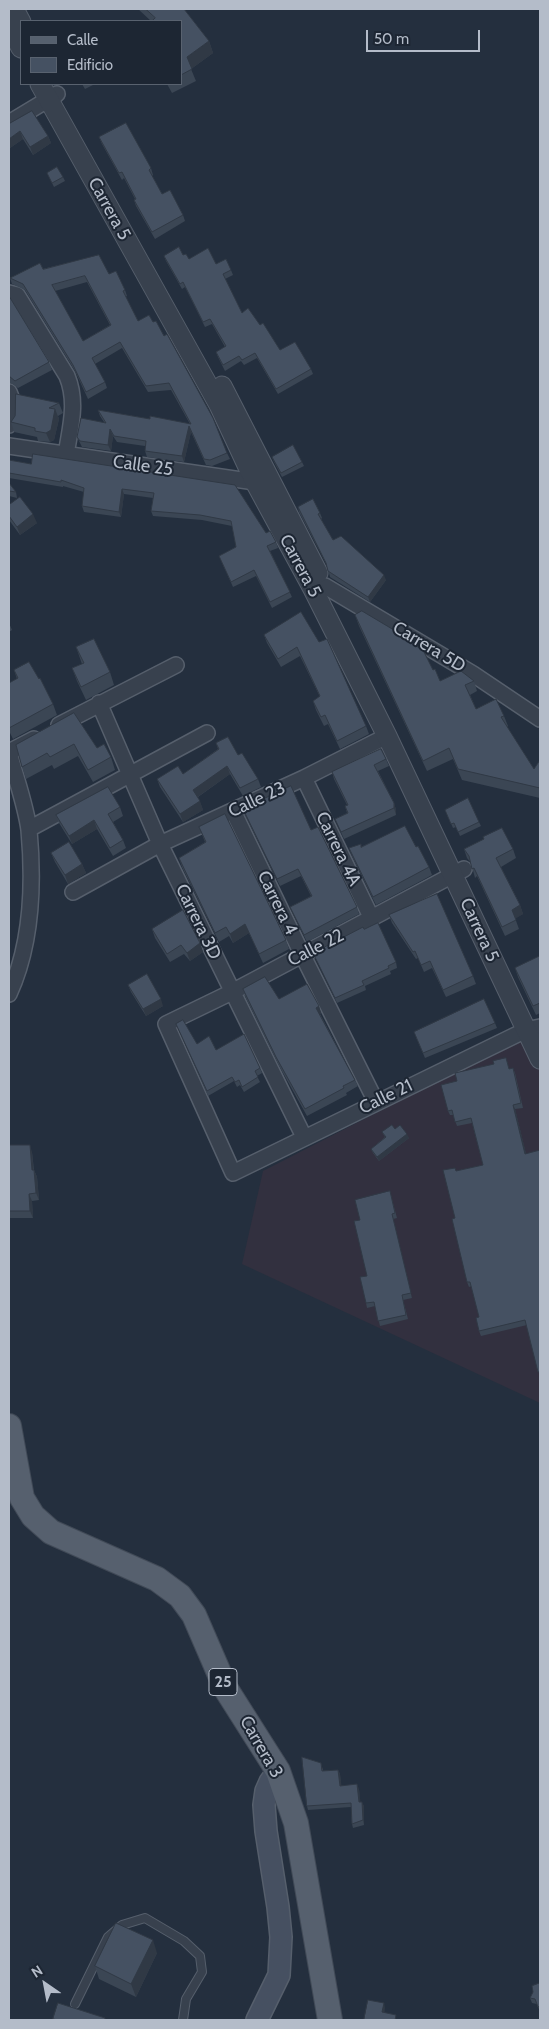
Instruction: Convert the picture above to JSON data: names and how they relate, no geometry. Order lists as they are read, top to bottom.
{
  "streets": {
    "main road": ["25", "Carrera 3"],
    "street": [
      "Carrera 5",
      "Calle 25",
      "Carrera 5D",
      "Calle 23",
      "Carrera 4A",
      "Carrera 4",
      "Carrera 3D",
      "Calle 22",
      "Calle 21"
    ]
  },
  "crossings": [
    ["Carrera 5", "Calle 25"],
    ["Carrera 5", "Carrera 5D"],
    ["Carrera 5", "Calle 23"],
    ["Carrera 5", "Calle 22"],
    ["Carrera 5", "Calle 21"],
    ["Calle 23", "Carrera 4A"],
    ["Calle 23", "Carrera 4"],
    ["Calle 23", "Carrera 3D"],
    ["Carrera 4A", "Calle 22"],
    ["Carrera 4", "Calle 22"],
    ["Carrera 4", "Calle 21"],
    ["Carrera 3D", "Calle 22"],
    ["Carrera 3D", "Calle 21"],
    ["Calle 22", "Calle 21"]
  ],
  "legend": ["Calle", "Edificio"],
  "scale_bar": "50 m",
  "north": "top left"
}
